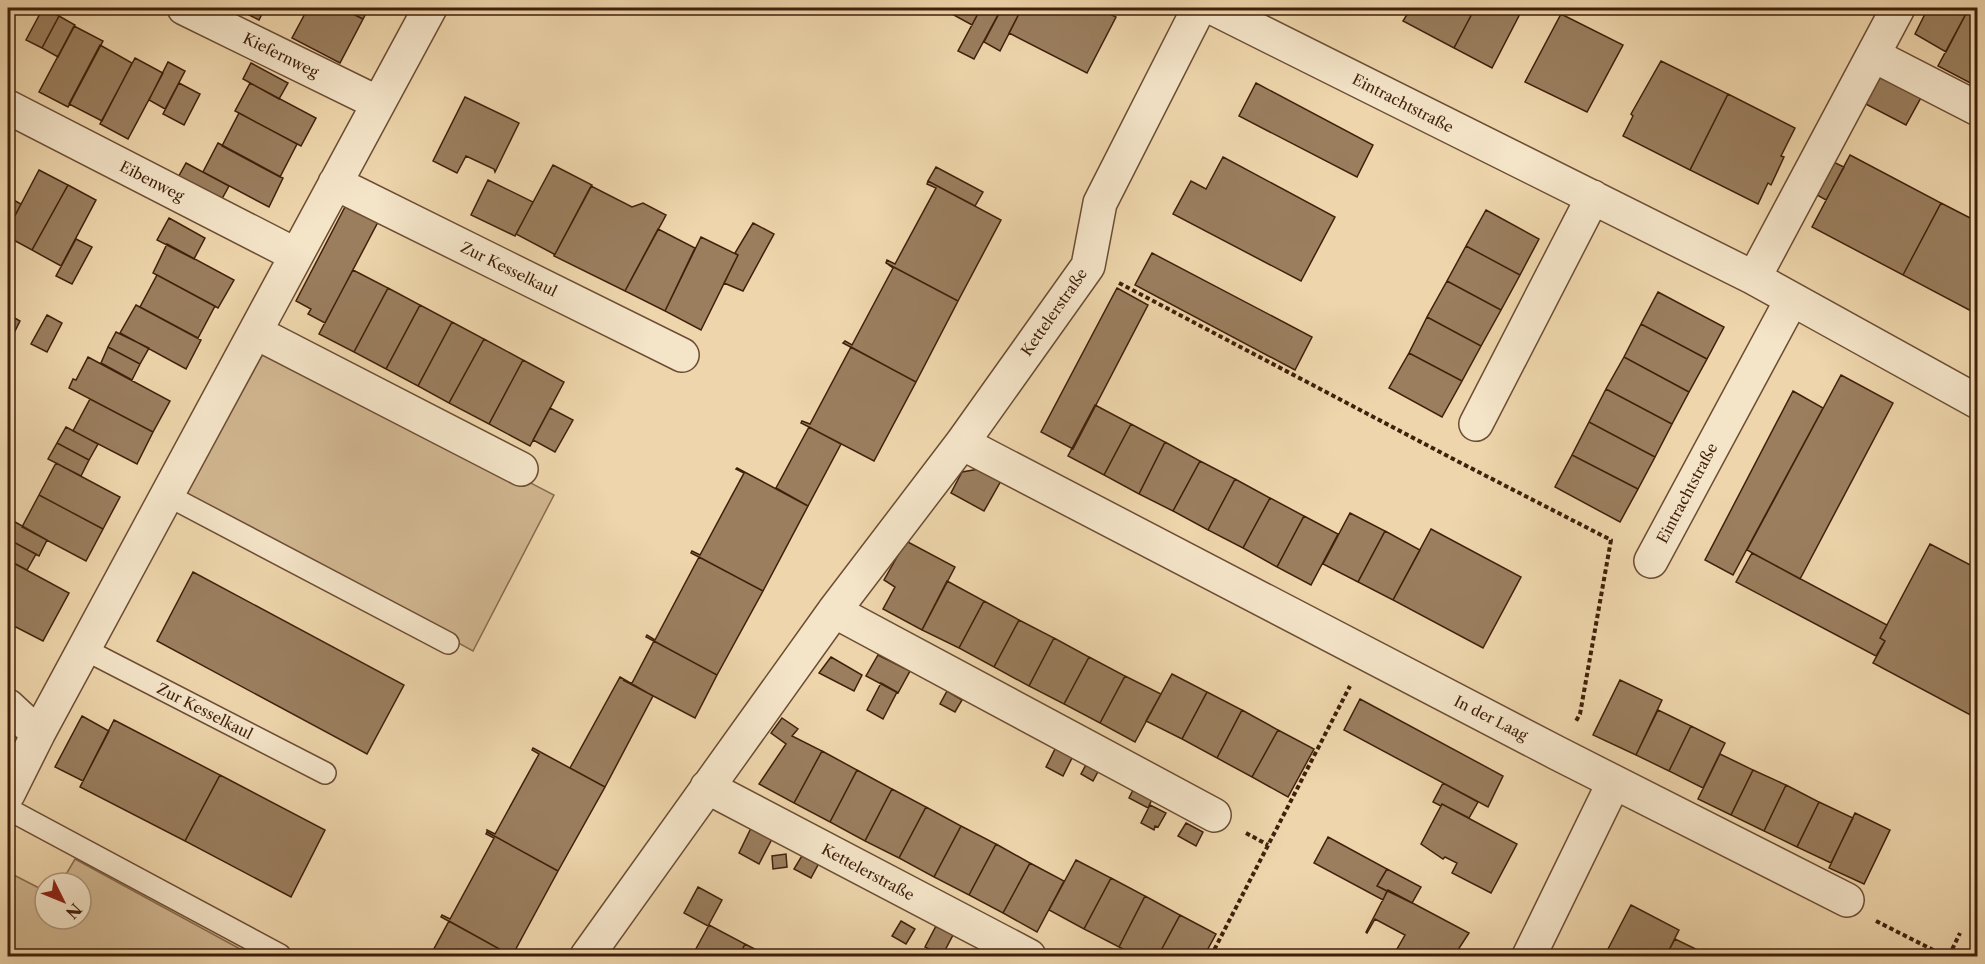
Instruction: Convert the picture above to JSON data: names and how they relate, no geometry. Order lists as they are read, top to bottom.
{
  "streets": {
    "street": [
      "Kiefernweg",
      "Eintrachtstraße",
      "Eibenweg",
      "Zur Kesselkaul",
      "Kettelerstraße",
      "In der Laag"
    ]
  },
  "north": "bottom right"
}
